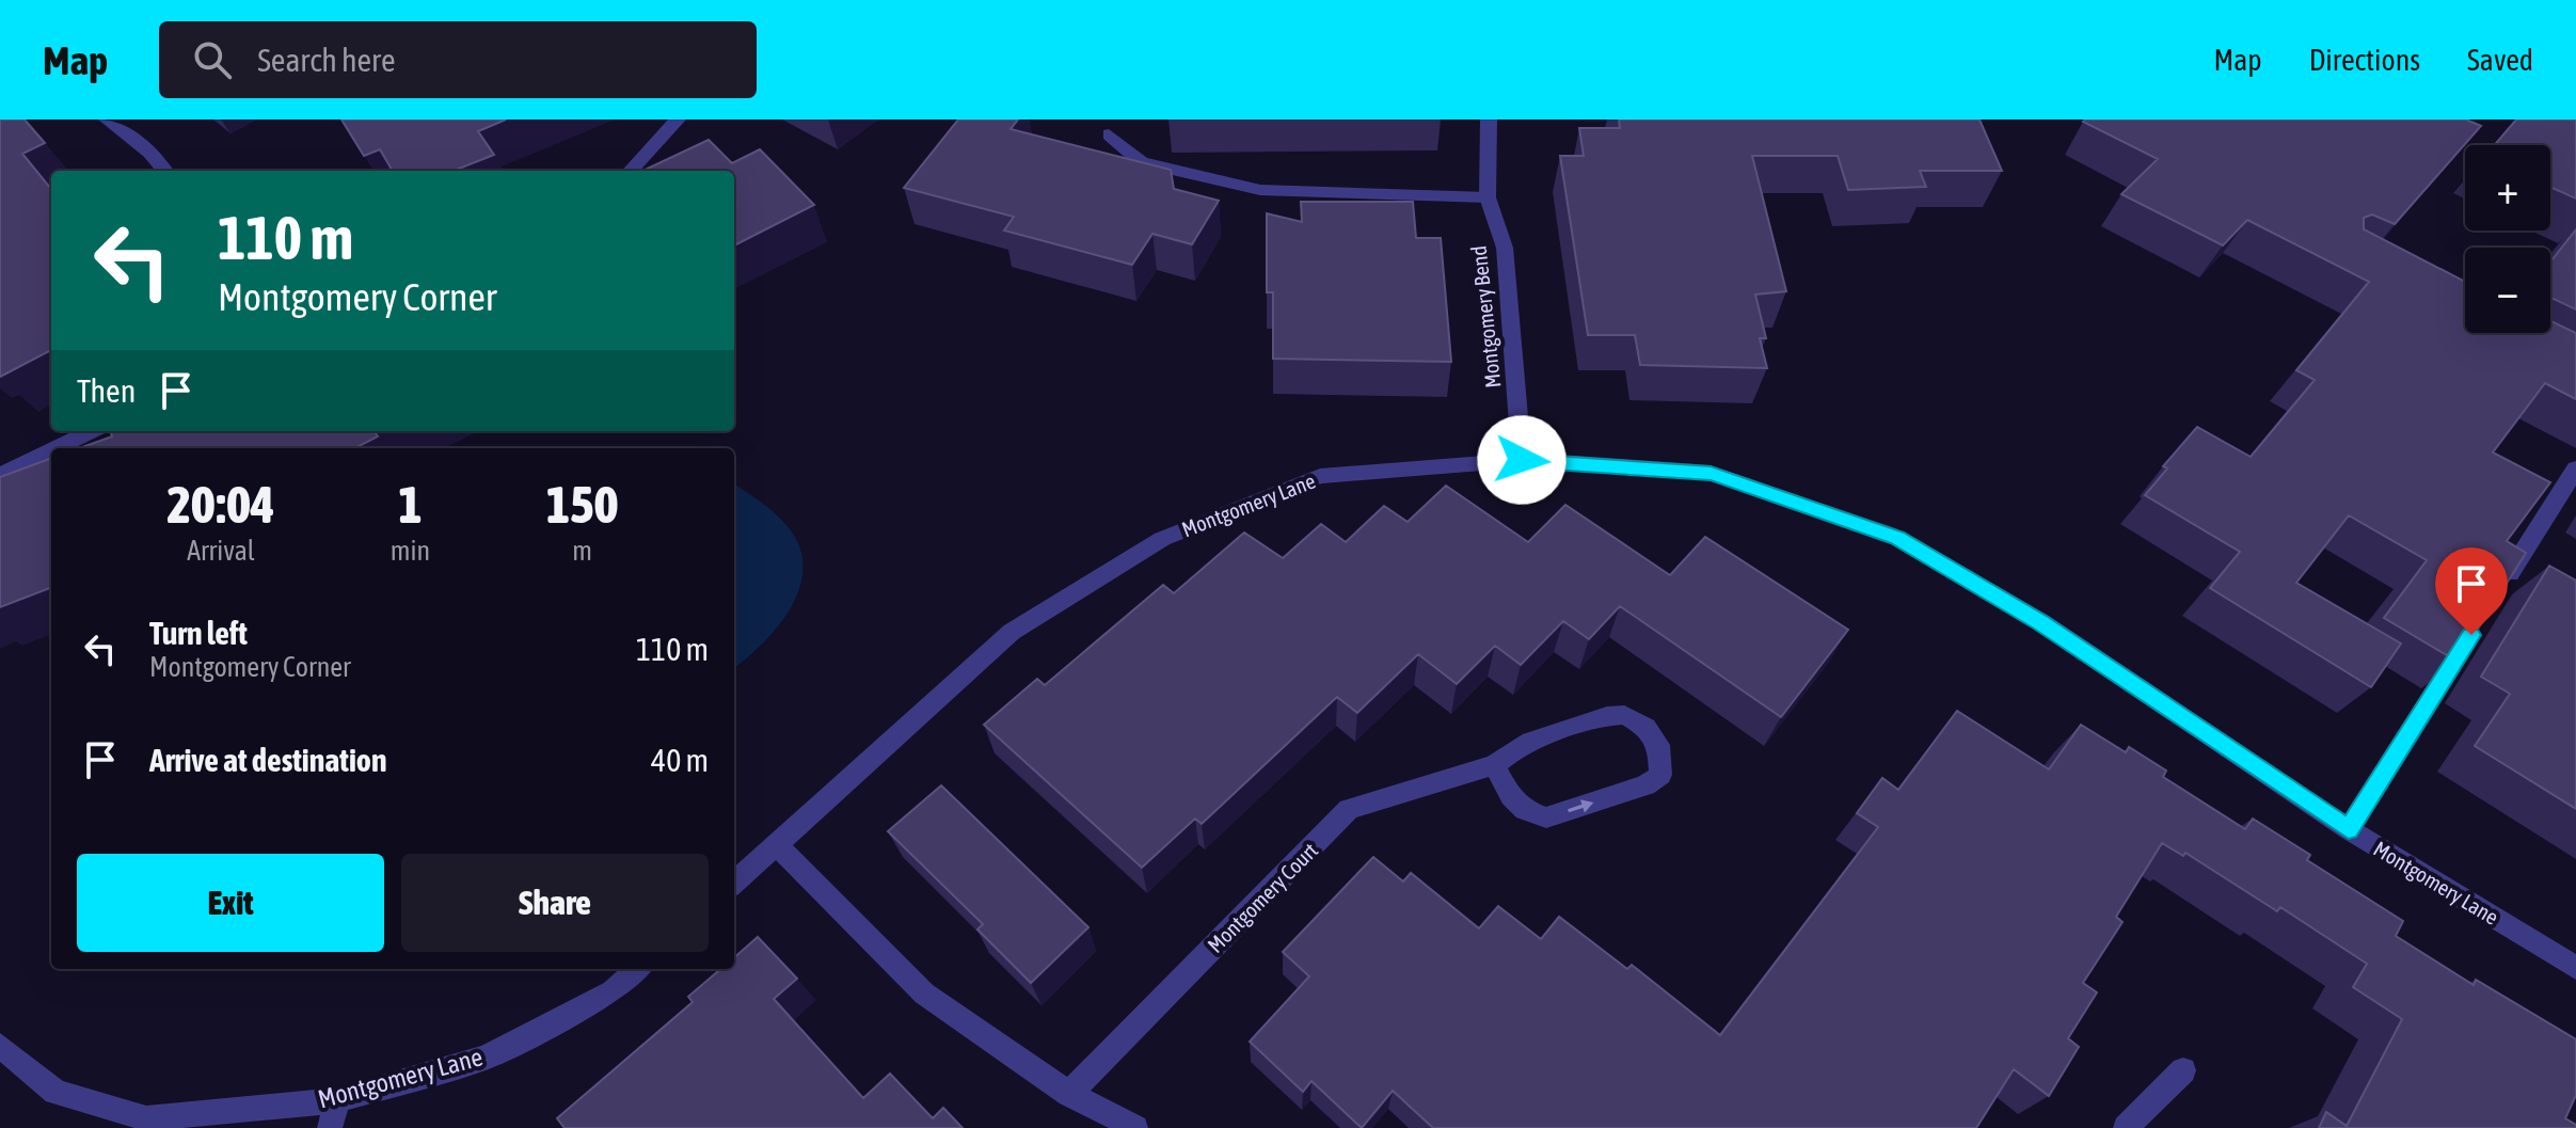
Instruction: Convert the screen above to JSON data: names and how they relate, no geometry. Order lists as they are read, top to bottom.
{
  "streets": {
    "street": ["Montgomery Bend", "Montgomery Lane", "Montgomery Court"]
  },
  "crossings": [
    ["Montgomery Bend", "Montgomery Lane"]
  ],
  "page": {
    "header": "Map",
    "search": "Search here",
    "nav": ["Map", "Directions", "Saved"],
    "map_buttons": ["+", "−"],
    "turn": ["110 m", "Montgomery Corner"],
    "then": "Then",
    "eta": [
      "20:04",
      "Arrival",
      "1",
      "min",
      "150",
      "m"
    ],
    "list": [
      {
        "name": "Turn left",
        "note": "Montgomery Corner",
        "value": "110 m"
      },
      {
        "name": "Arrive at destination",
        "value": "40 m"
      }
    ],
    "buttons": ["Exit", "Share"]
  }
}
